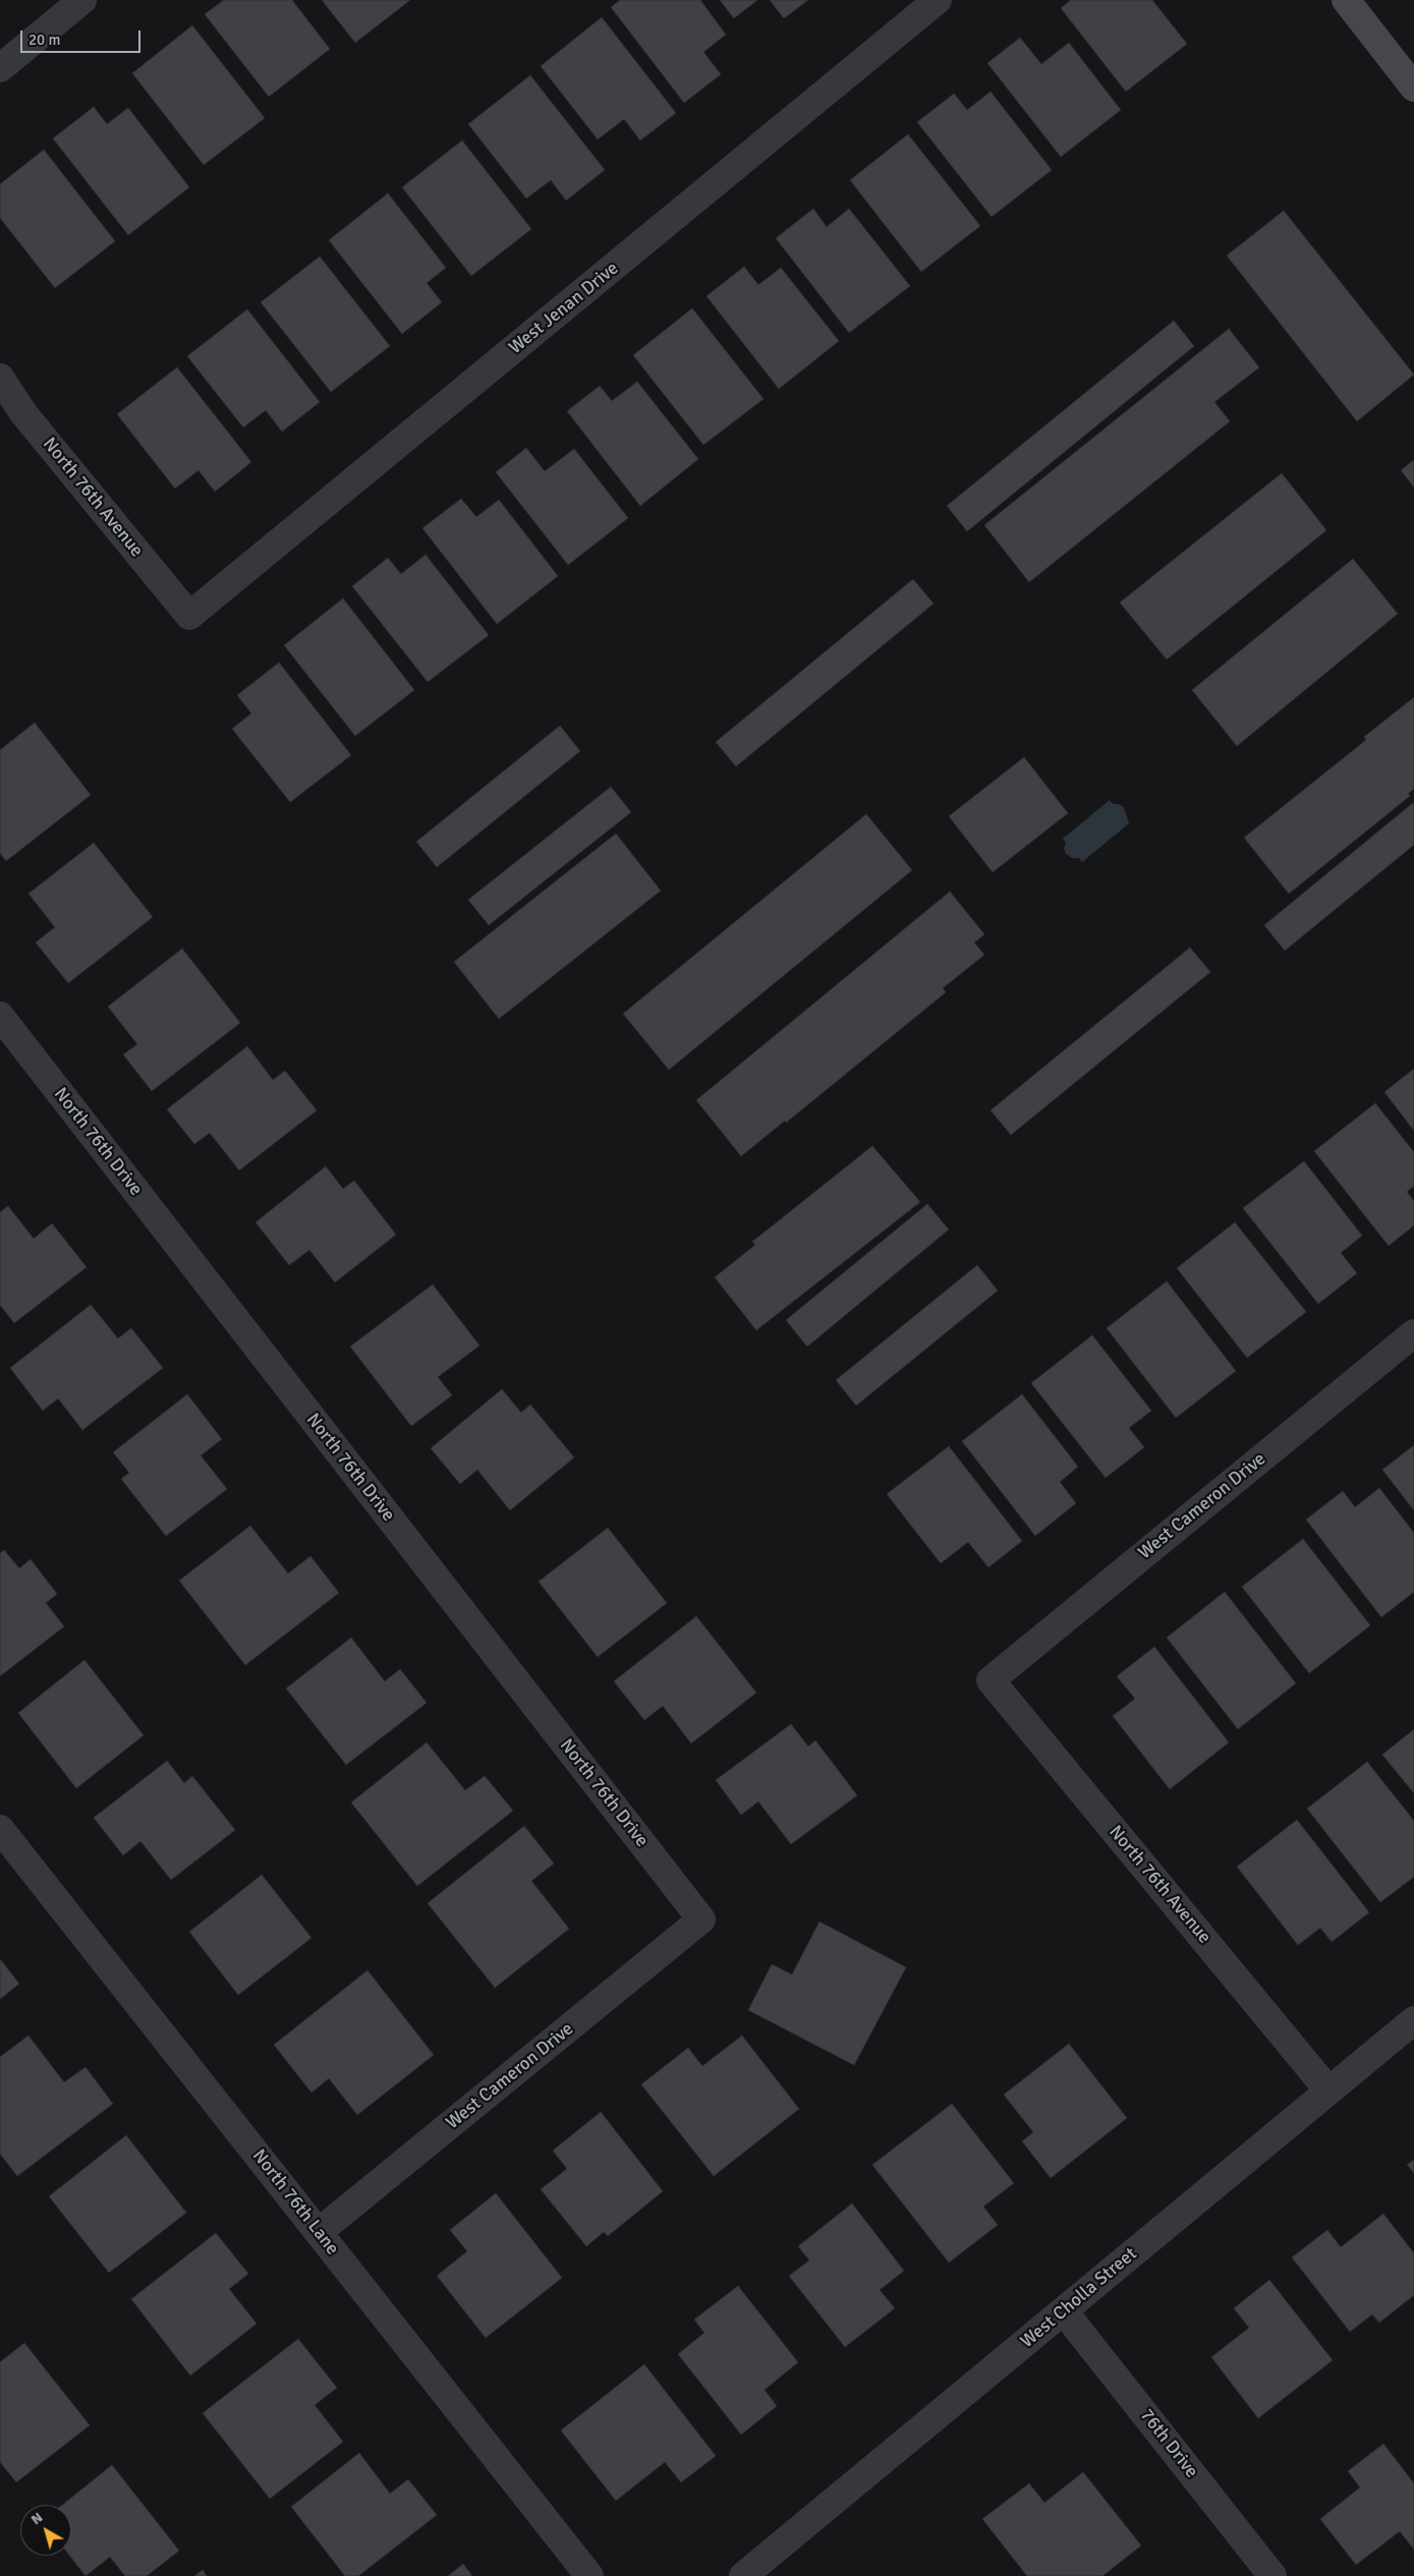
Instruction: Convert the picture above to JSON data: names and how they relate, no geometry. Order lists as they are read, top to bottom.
{
  "streets": {
    "street": [
      "West Jenan Drive",
      "North 76th Avenue",
      "North 76th Drive",
      "West Cameron Drive",
      "North 76th Lane",
      "West Cholla Street",
      "76th Drive"
    ]
  },
  "crossings": [
    ["West Jenan Drive", "North 76th Avenue"],
    ["North 76th Avenue", "West Cameron Drive"],
    ["North 76th Avenue", "West Cholla Street"],
    ["North 76th Drive", "West Cameron Drive"],
    ["West Cameron Drive", "North 76th Lane"],
    ["West Cholla Street", "76th Drive"]
  ],
  "scale_bar": "20 m",
  "north": "top left"
}
